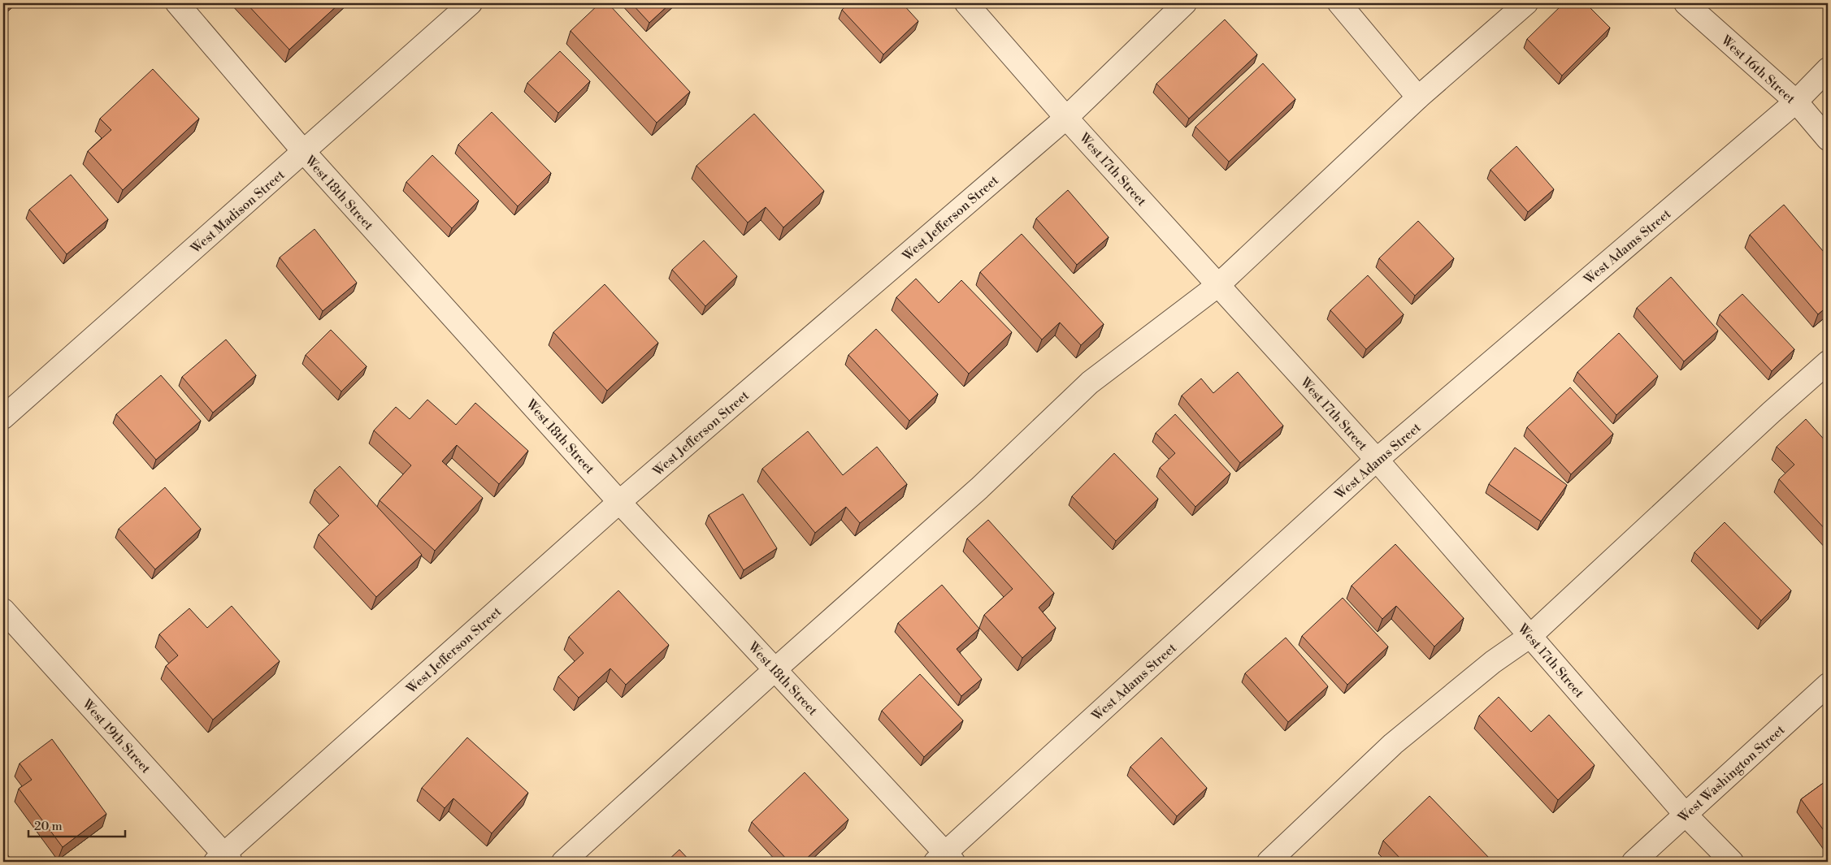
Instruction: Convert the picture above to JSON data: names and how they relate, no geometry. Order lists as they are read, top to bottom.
{
  "streets": {
    "street": [
      "West 16th Street",
      "West 17th Street",
      "West 18th Street",
      "West Madison Street",
      "West Jefferson Street",
      "West Adams Street",
      "West 19th Street",
      "West Washington Street"
    ]
  },
  "crossings": [
    ["West 16th Street", "West Adams Street"],
    ["West 17th Street", "West Jefferson Street"],
    ["West 17th Street", "West Adams Street"],
    ["West 17th Street", "West Washington Street"],
    ["West 18th Street", "West Madison Street"],
    ["West 18th Street", "West Jefferson Street"],
    ["West 18th Street", "West Adams Street"],
    ["West Jefferson Street", "West 19th Street"]
  ],
  "scale_bar": "20 m"
}
